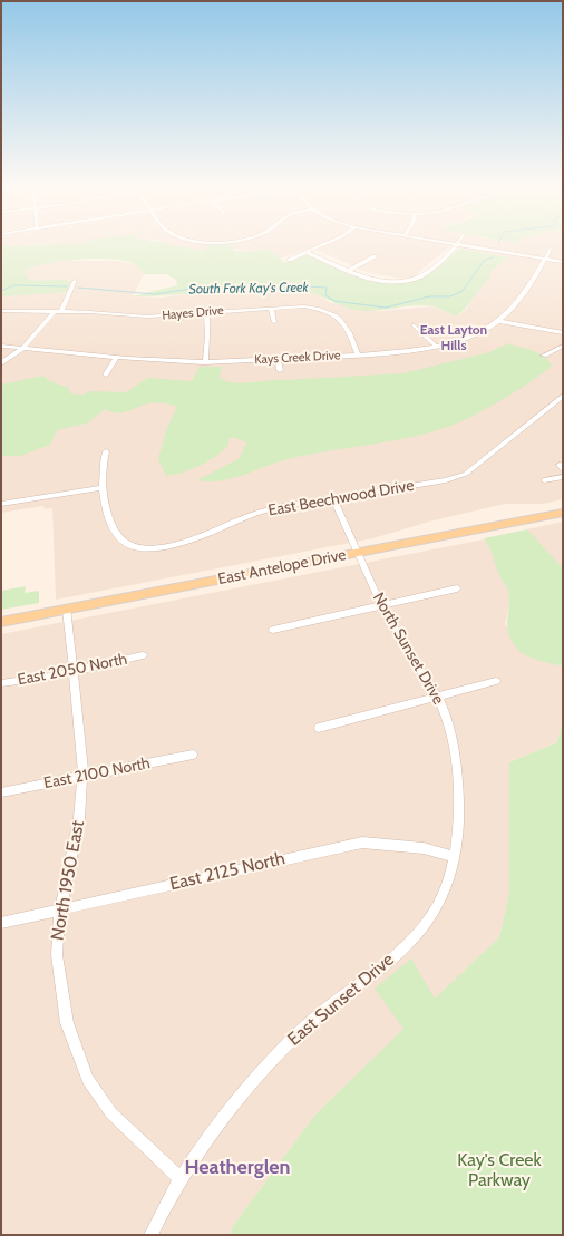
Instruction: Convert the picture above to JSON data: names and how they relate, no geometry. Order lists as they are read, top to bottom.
{
  "streets": {
    "main road": ["East Antelope Drive"],
    "street": [
      "Hayes Drive",
      "Kays Creek Drive",
      "East Beechwood Drive",
      "North Sunset Drive",
      "East 2050 North",
      "East 2100 North",
      "East 2125 North",
      "North 1950 East",
      "East Sunset Drive"
    ]
  },
  "crossings": [
    ["Hayes Drive", "Kays Creek Drive"],
    ["East Beechwood Drive", "North Sunset Drive"],
    ["East Antelope Drive", "North Sunset Drive"],
    ["East Antelope Drive", "North 1950 East"],
    ["North Sunset Drive", "East Sunset Drive"],
    ["East 2050 North", "North 1950 East"],
    ["East 2100 North", "North 1950 East"],
    ["East 2125 North", "North 1950 East"],
    ["East 2125 North", "East Sunset Drive"],
    ["North 1950 East", "East Sunset Drive"]
  ],
  "districts": ["East Layton Hills", "Heatherglen"],
  "water": ["South Fork Kay's Creek"],
  "parks": ["Kay's Creek Parkway"]
}
